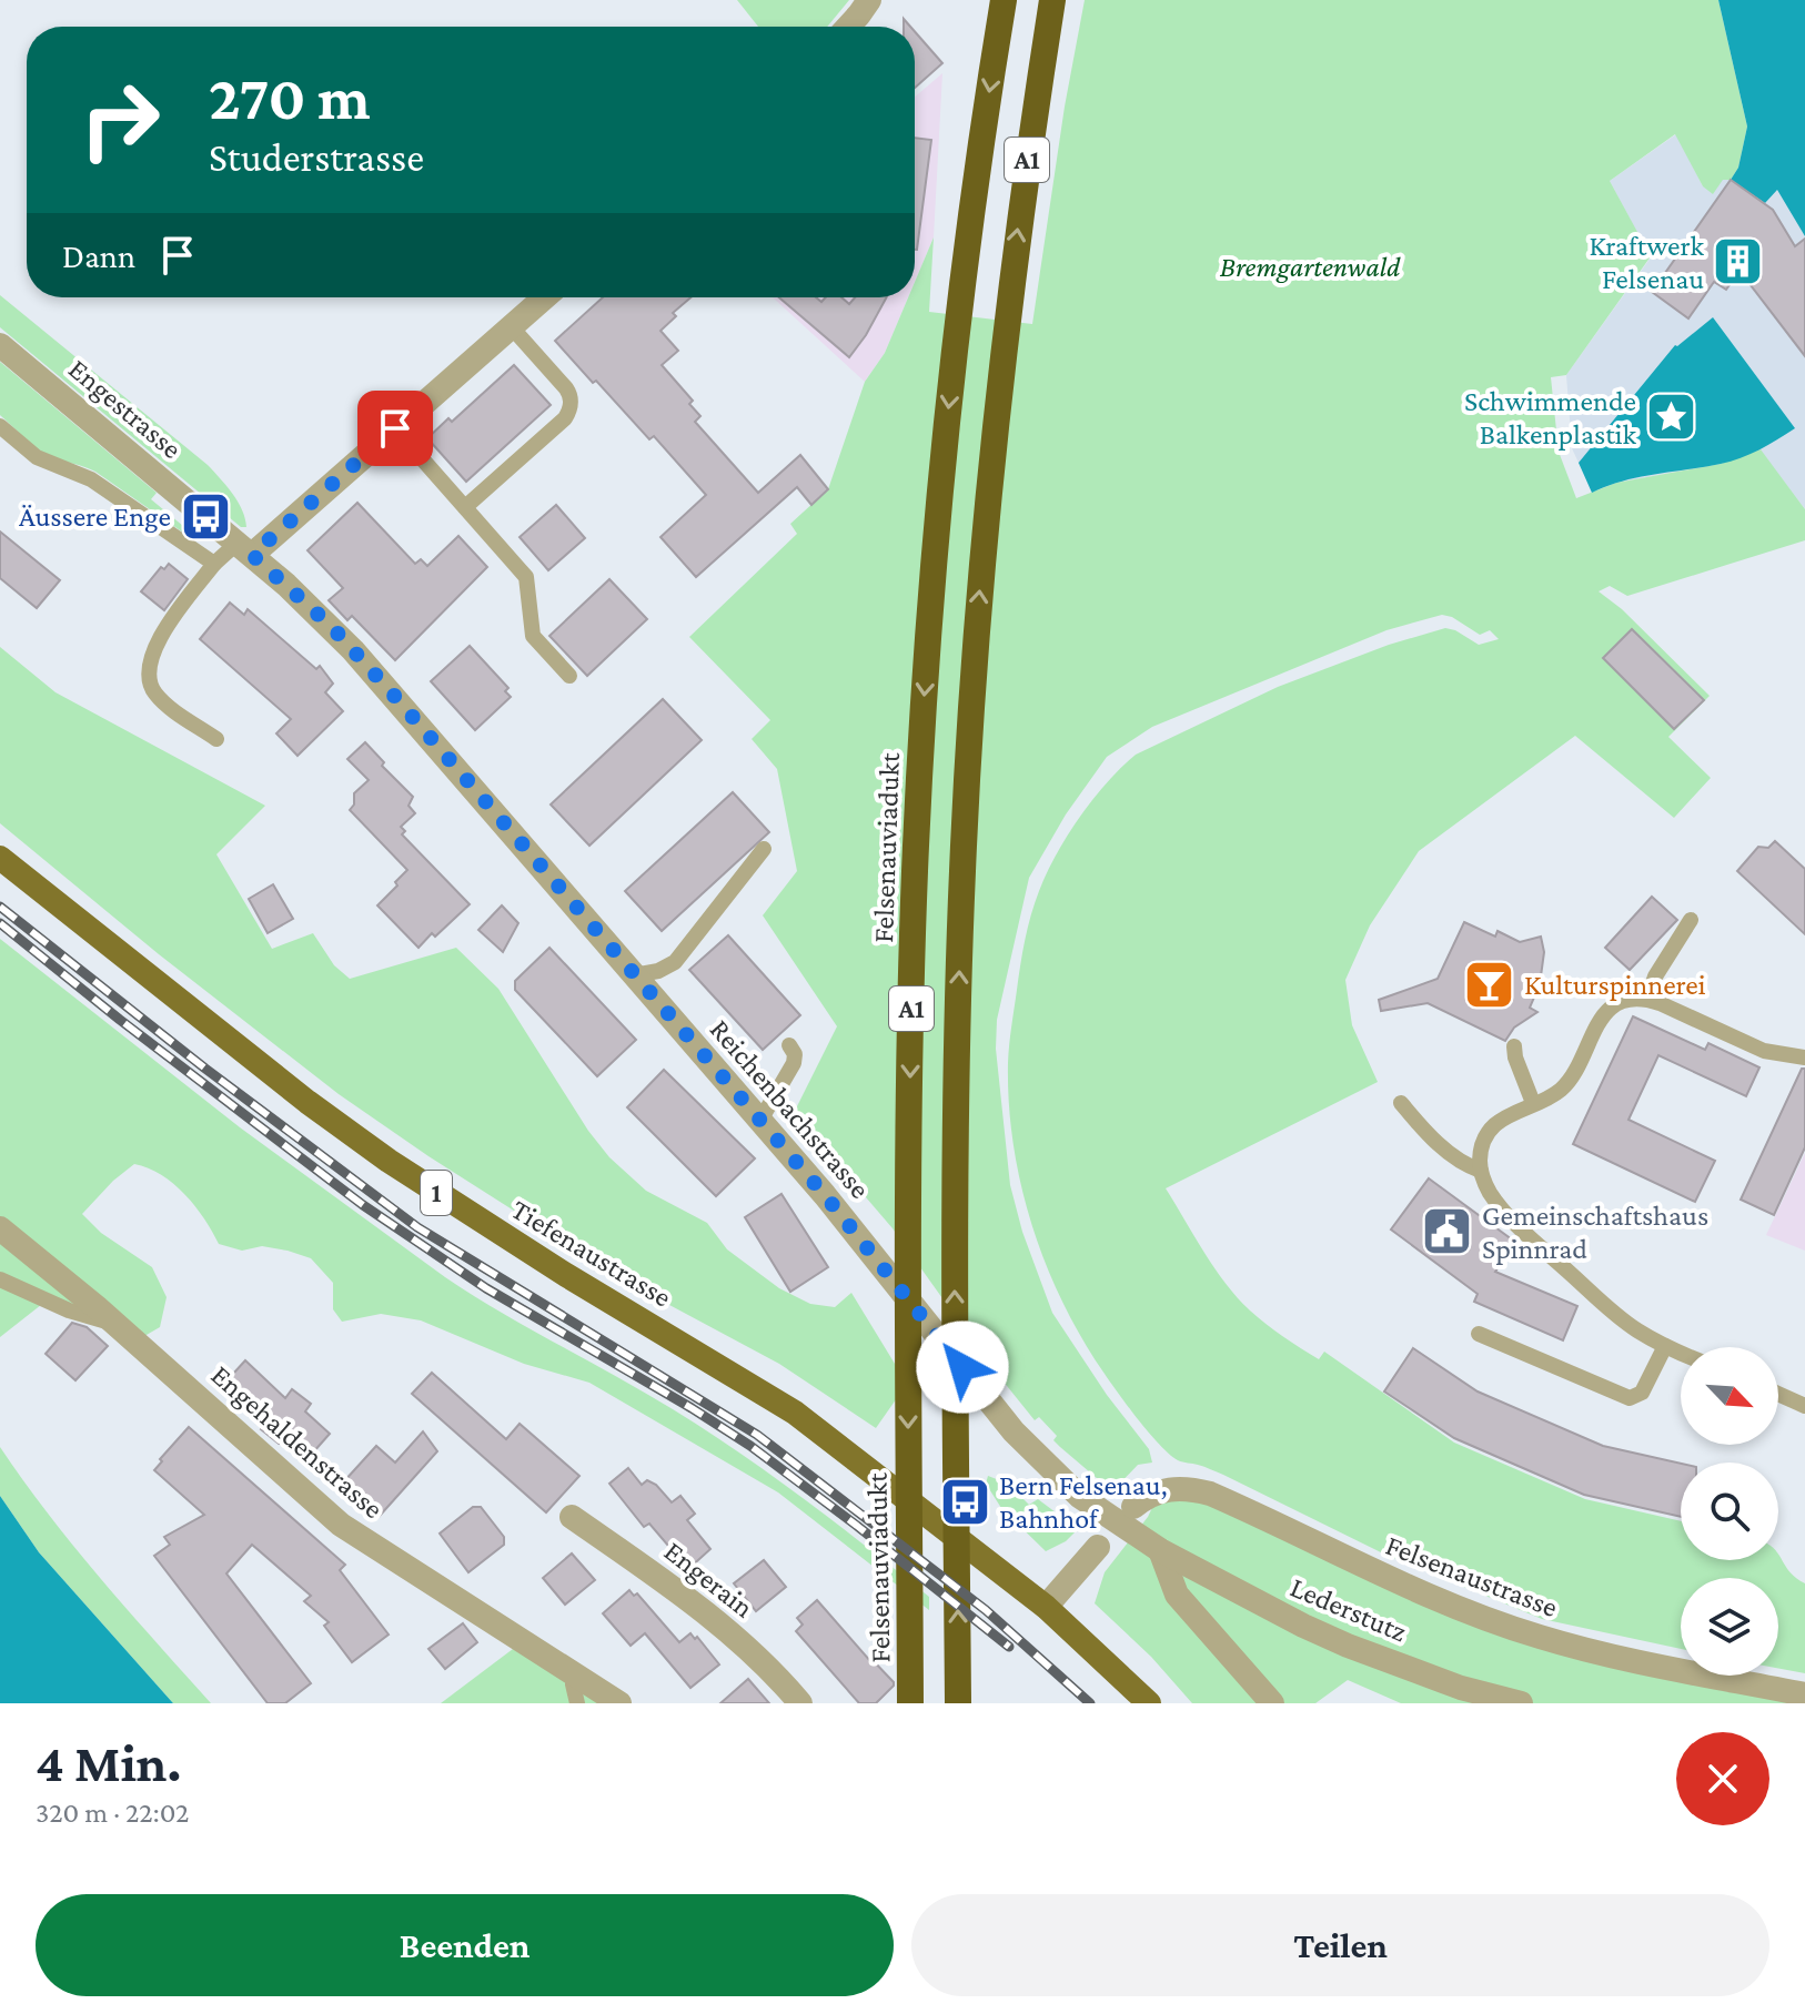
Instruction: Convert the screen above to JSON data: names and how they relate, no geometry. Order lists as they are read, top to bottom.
{
  "streets": {
    "highway": ["A1", "Felsenauviadukt"],
    "main road": ["1", "Tiefenaustrasse"],
    "street": [
      "Engestrasse",
      "Reichenbachstrasse",
      "Engehaldenstrasse",
      "Felsenaustrasse",
      "Engerain",
      "Lederstutz"
    ]
  },
  "crossings": [
    ["Engestrasse", "Reichenbachstrasse"],
    ["Reichenbachstrasse", "Lederstutz"]
  ],
  "parks": ["Bremgartenwald"],
  "places": {
    "building": ["Kraftwerk Felsenau"],
    "place": ["Schwimmende Balkenplastik"],
    "bus stop": ["Äussere Enge", "Bern Felsenau, Bahnhof"],
    "bar": ["Kulturspinnerei"],
    "public building": ["Gemeinschaftshaus Spinnrad"]
  },
  "north": "bottom right",
  "page": {
    "turn": ["270 m", "Studerstrasse"],
    "then": "Dann",
    "heading": ["4 Min.", "320 m · 22:02"],
    "buttons": ["Beenden", "Teilen"]
  }
}
